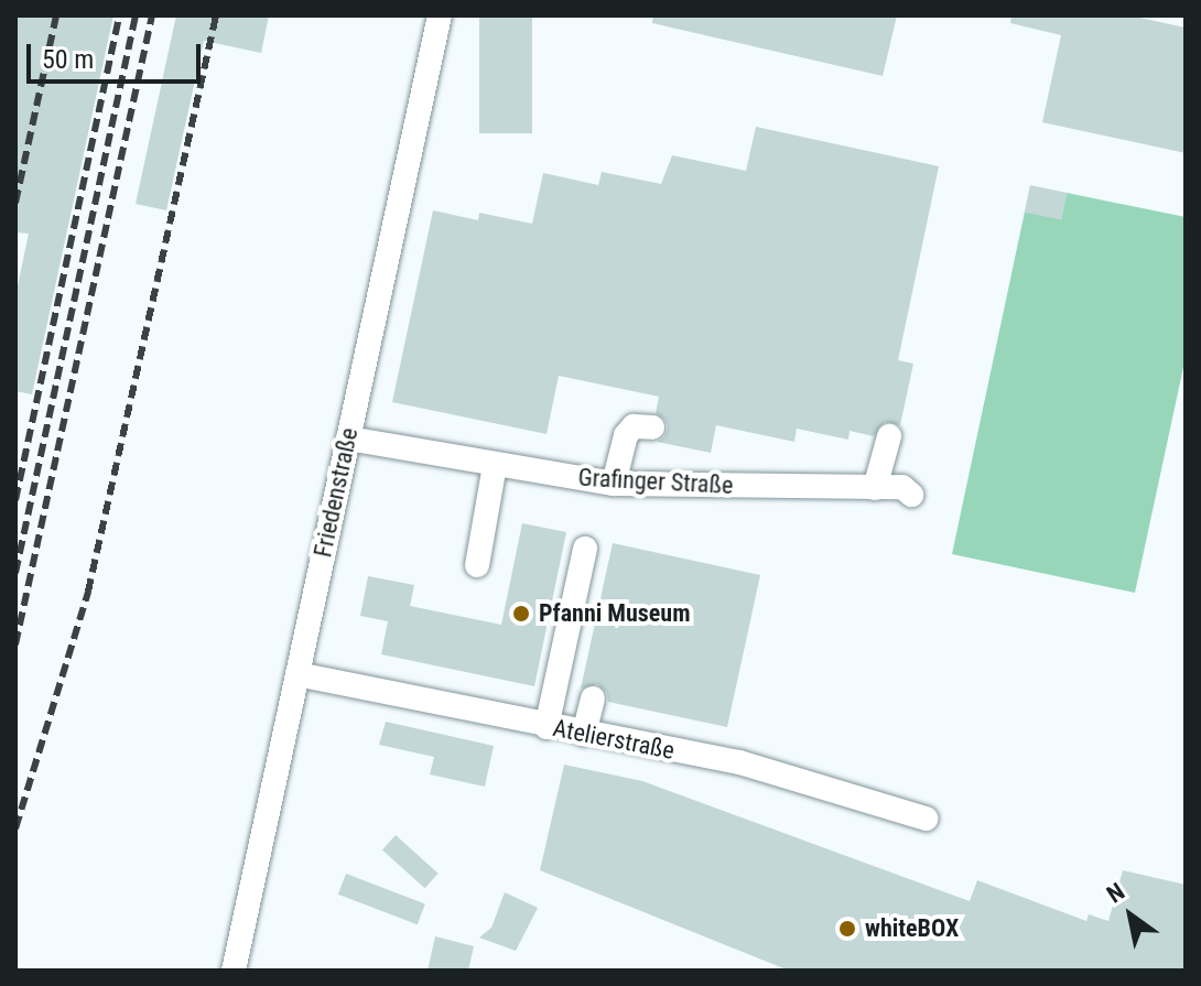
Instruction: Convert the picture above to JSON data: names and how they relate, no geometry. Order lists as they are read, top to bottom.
{
  "streets": {
    "street": ["Grafinger Straße", "Friedenstraße", "Atelierstraße"]
  },
  "crossings": [
    ["Grafinger Straße", "Friedenstraße"],
    ["Friedenstraße", "Atelierstraße"]
  ],
  "places": ["Pfanni Museum", "whiteBOX"],
  "scale_bar": "50 m",
  "north": "top left"
}
